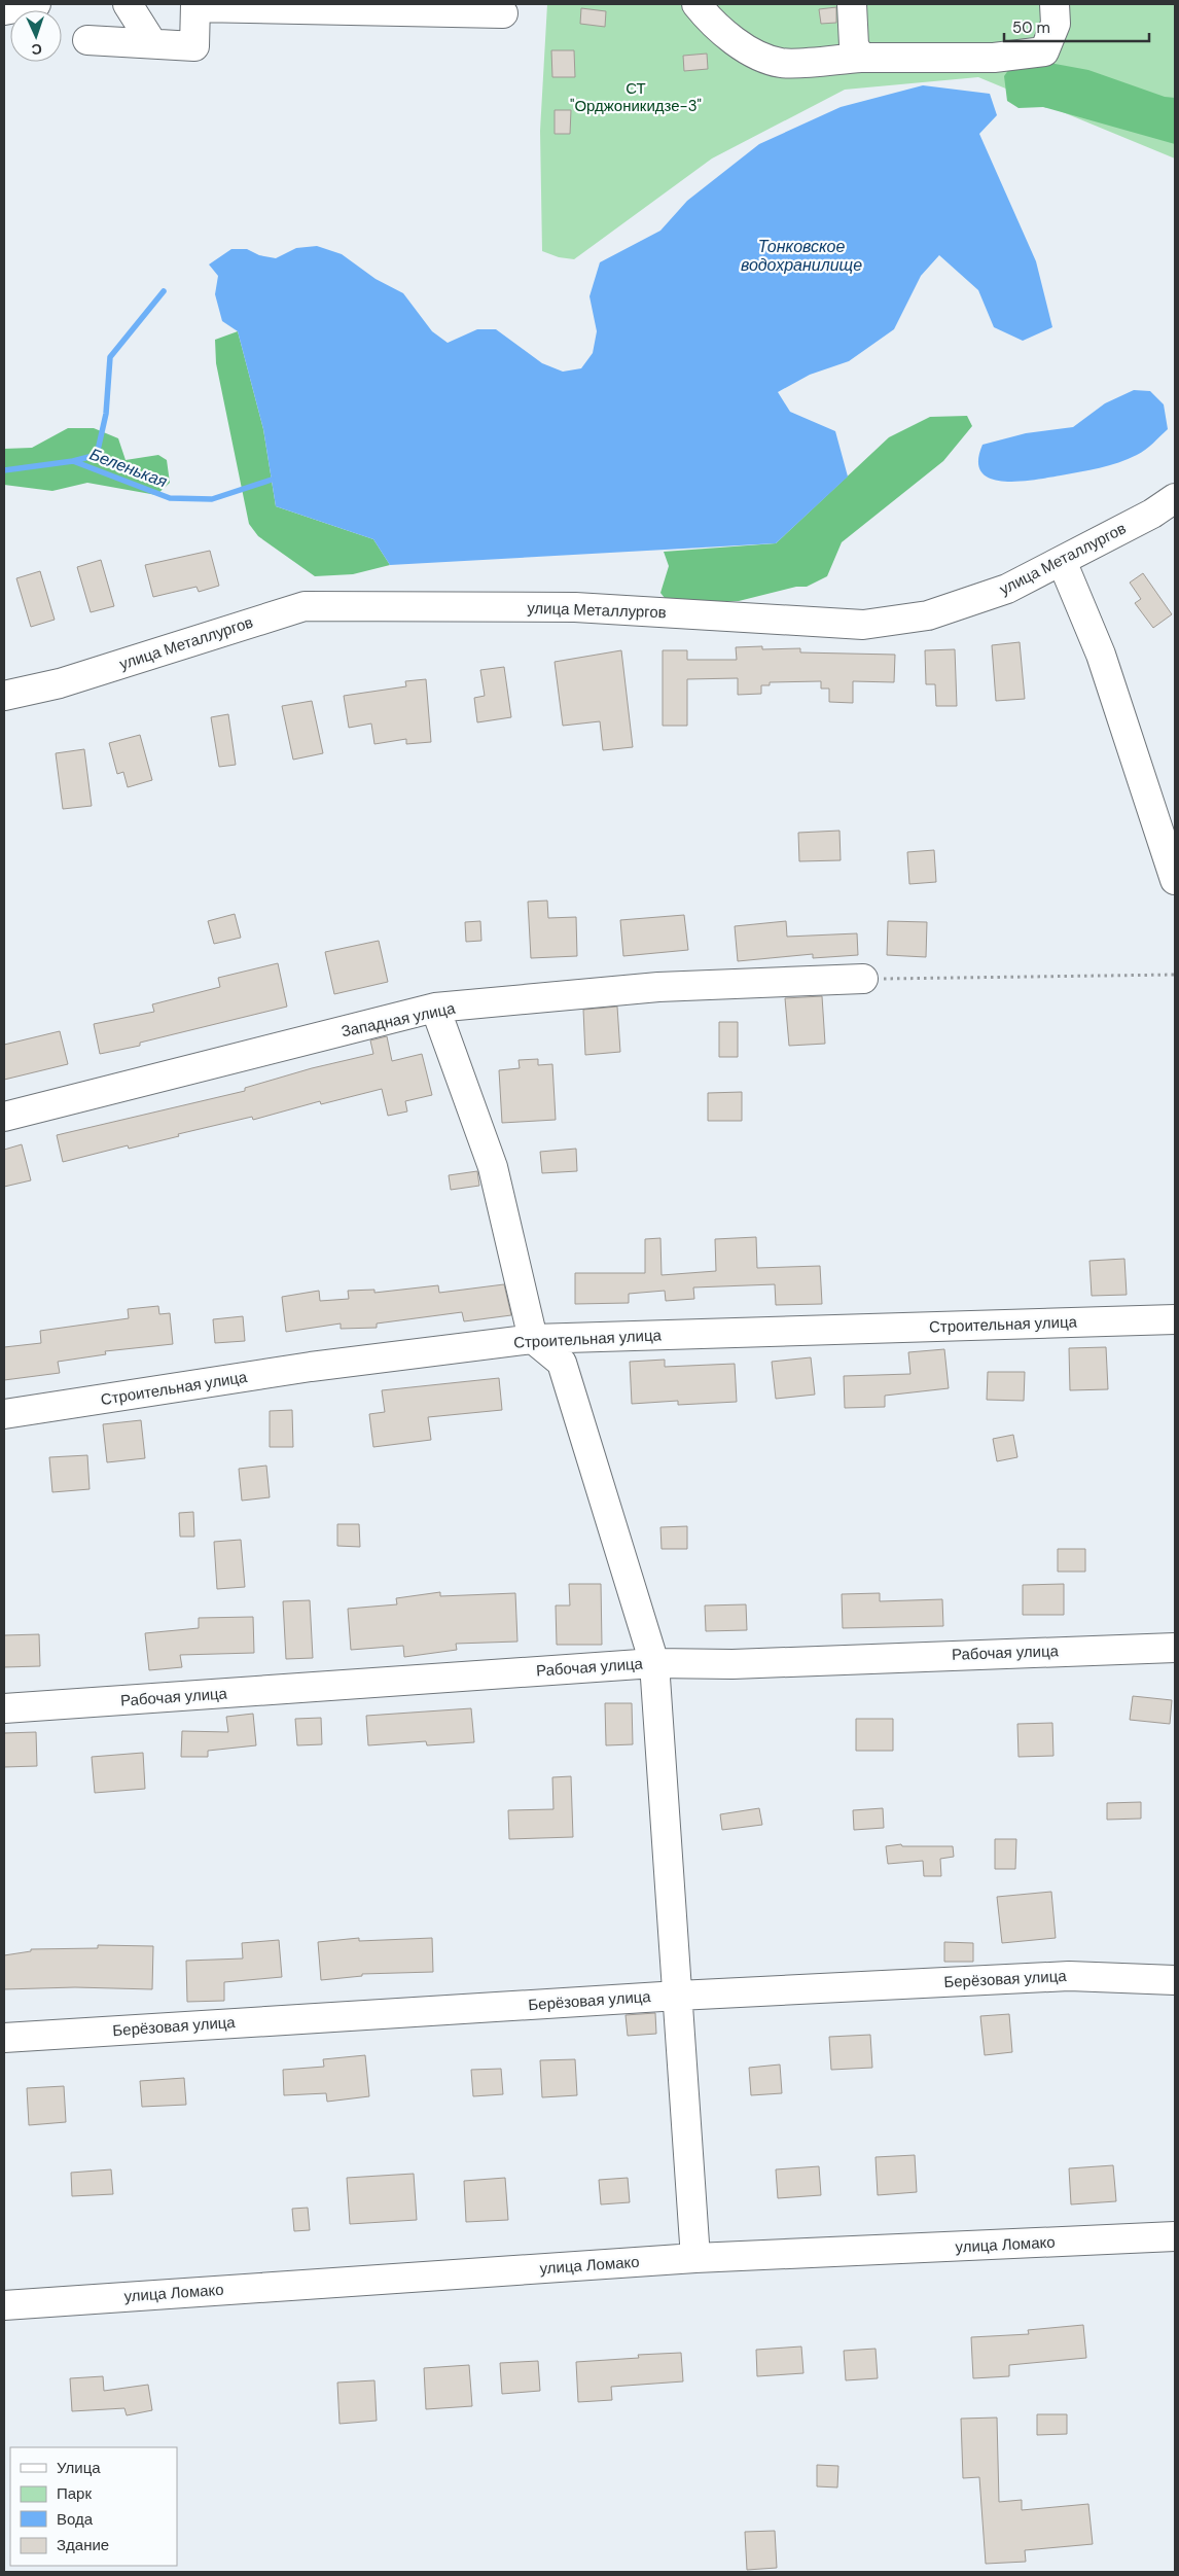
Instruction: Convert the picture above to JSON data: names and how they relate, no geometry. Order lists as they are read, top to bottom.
{
  "streets": {
    "street": [
      "улица Металлургов",
      "Западная улица",
      "Строительная улица",
      "Рабочая улица",
      "Берёзовая улица",
      "улица Ломако"
    ]
  },
  "water": ["Тонковское водохранилище", "Беленькая"],
  "parks": ["СТ \"Орджоникидзе-3\""],
  "legend": [
    "Улица",
    "Парк",
    "Вода",
    "Здание"
  ],
  "scale_bar": "50 m",
  "north": "bottom"
}
